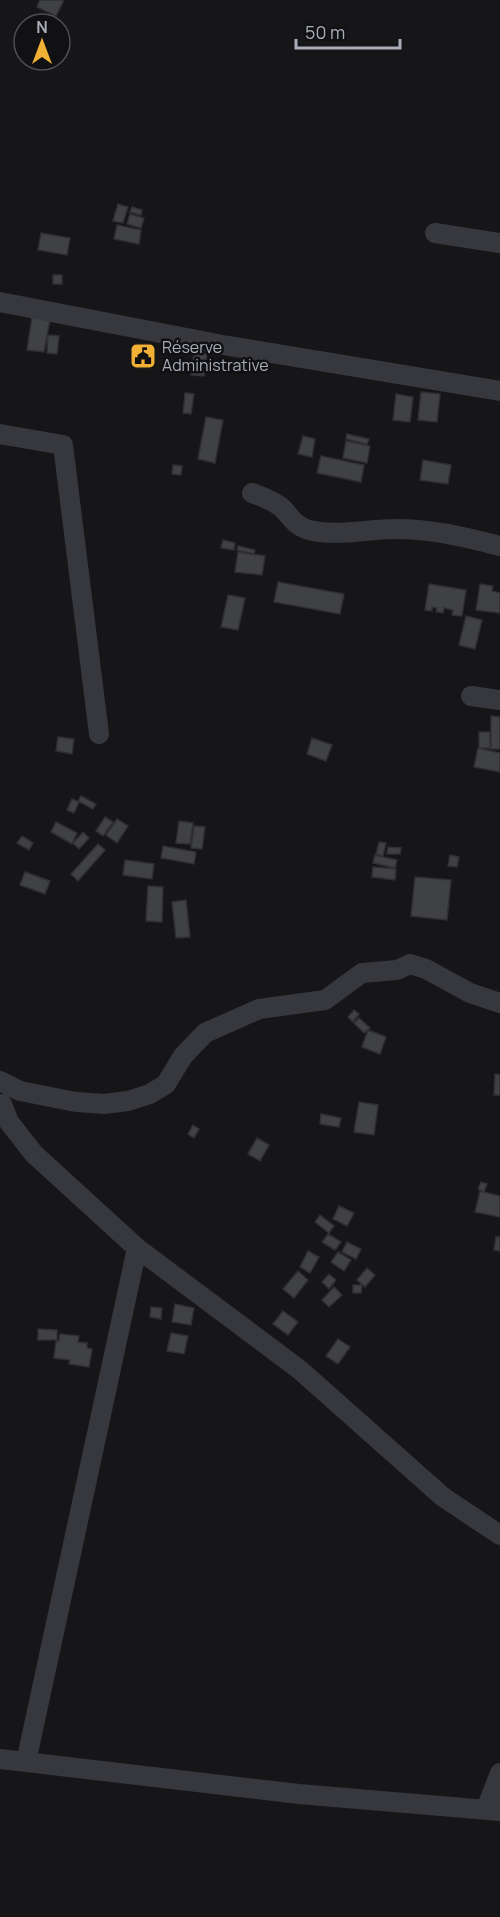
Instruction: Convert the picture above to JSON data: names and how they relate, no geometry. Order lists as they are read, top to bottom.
{
  "places": {
    "public building": ["Réserve Administrative"]
  },
  "scale_bar": "50 m",
  "north": "top"
}
